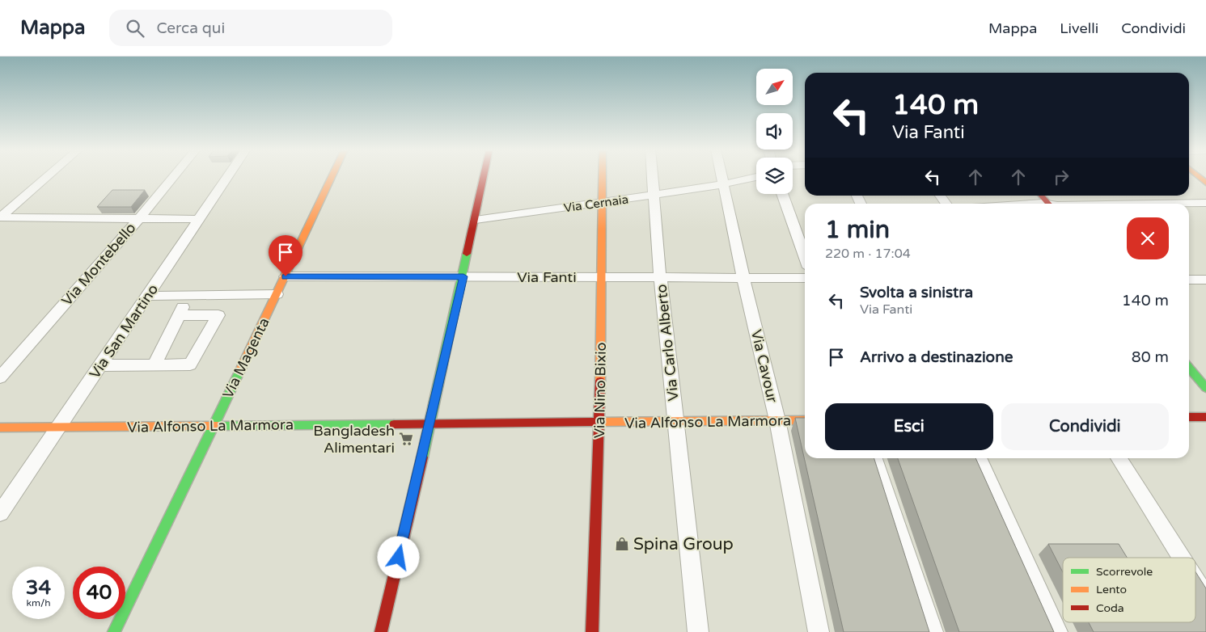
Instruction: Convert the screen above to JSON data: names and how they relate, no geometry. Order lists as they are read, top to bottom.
{
  "streets": {
    "street": [
      "Via Cernaia",
      "Via Montebello",
      "Via Fanti",
      "Via San Martino",
      "Via Carlo Alberto",
      "Via Magenta",
      "Via Cavour",
      "Via Nino Bixio",
      "Via Alfonso La Marmora"
    ]
  },
  "crossings": [
    ["Via Cernaia", "Via Carlo Alberto"],
    ["Via Cernaia", "Via Cavour"],
    ["Via Cernaia", "Via Nino Bixio"],
    ["Via Fanti", "Via Carlo Alberto"],
    ["Via Fanti", "Via Magenta"],
    ["Via Fanti", "Via Cavour"],
    ["Via Fanti", "Via Nino Bixio"],
    ["Via San Martino", "Via Alfonso La Marmora"],
    ["Via Carlo Alberto", "Via Alfonso La Marmora"],
    ["Via Magenta", "Via Alfonso La Marmora"],
    ["Via Cavour", "Via Alfonso La Marmora"],
    ["Via Nino Bixio", "Via Alfonso La Marmora"]
  ],
  "places": {
    "supermarket": ["Bangladesh Alimentari"],
    "shop": ["Spina Group"]
  },
  "legend": ["Scorrevole", "Lento", "Coda"],
  "north": "top right",
  "page": {
    "header": "Mappa",
    "search": "Cerca qui",
    "nav": ["Mappa", "Livelli", "Condividi"],
    "turn": ["140 m", "Via Fanti"],
    "heading": ["1 min", "220 m · 17:04"],
    "list": [
      {
        "name": "Svolta a sinistra",
        "note": "Via Fanti",
        "value": "140 m"
      },
      {
        "name": "Arrivo a destinazione",
        "value": "80 m"
      }
    ],
    "buttons": ["Esci", "Condividi"],
    "speed": "34 km/h",
    "limit": "40"
  }
}
